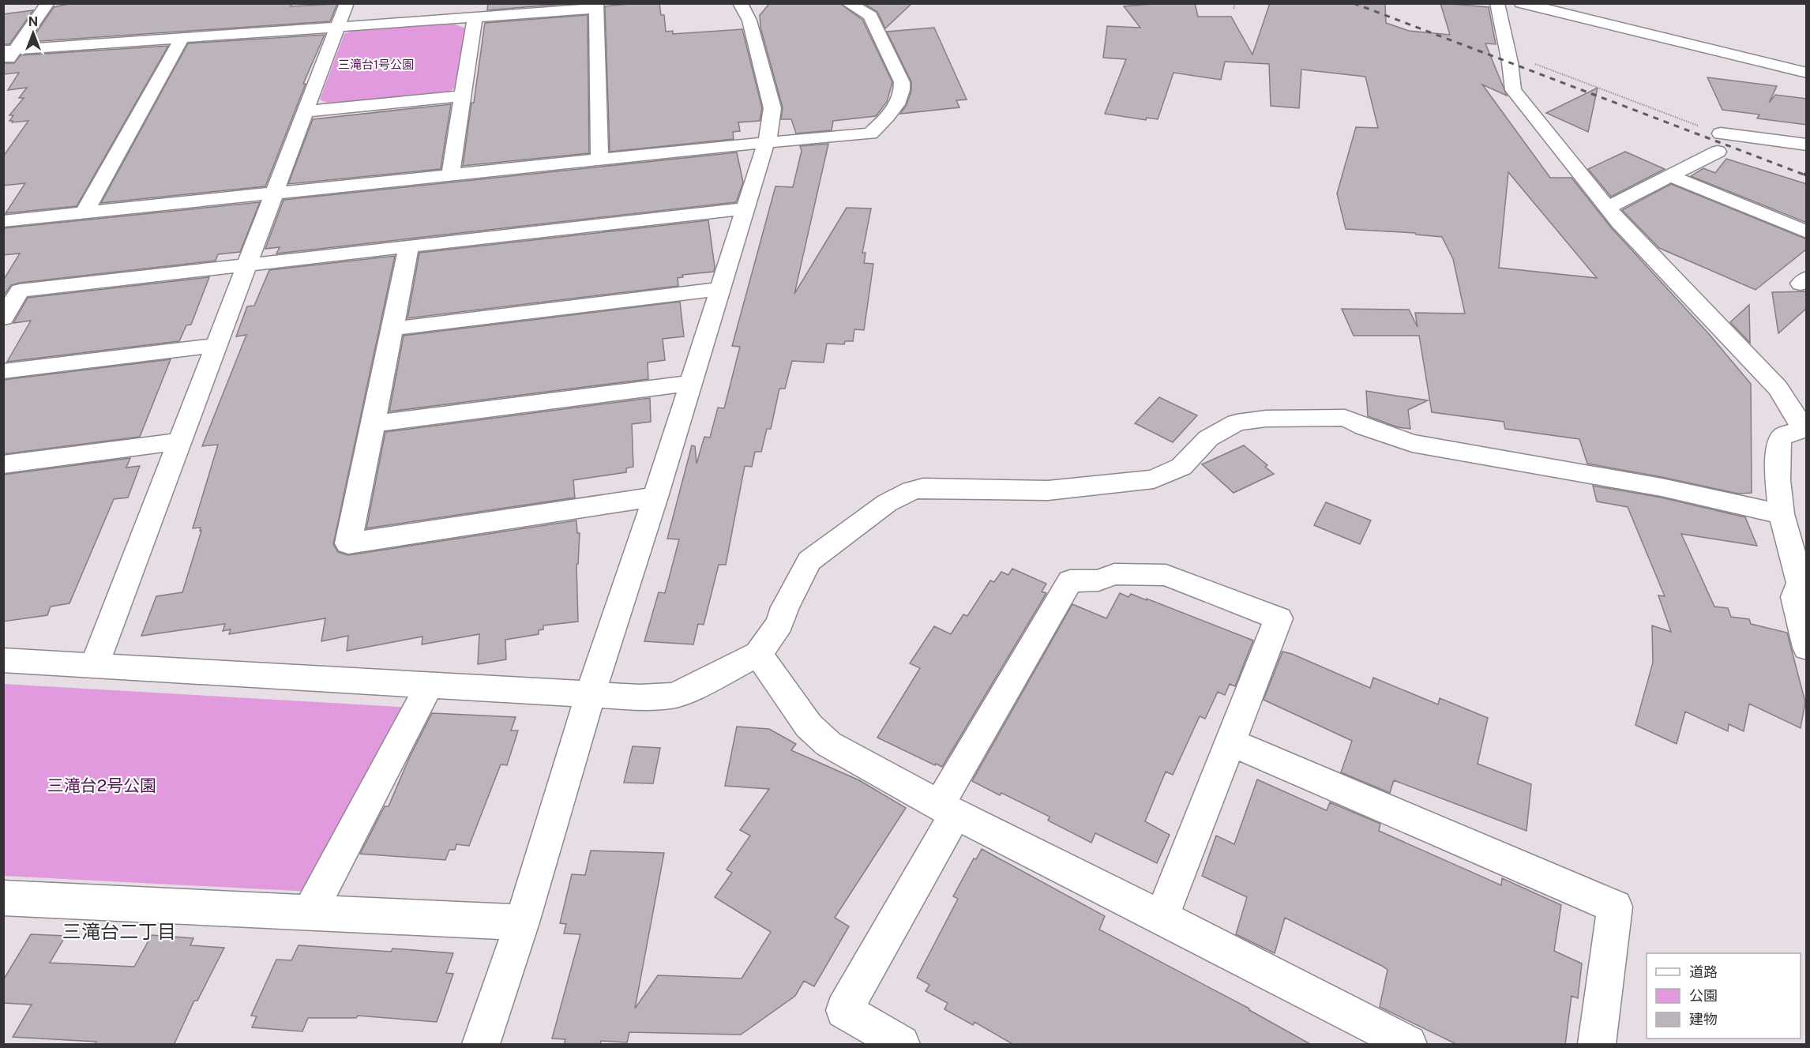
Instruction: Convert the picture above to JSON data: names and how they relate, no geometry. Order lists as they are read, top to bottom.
{
  "districts": ["三滝台二丁目"],
  "parks": ["三滝台1号公園", "三滝台2号公園"],
  "legend": ["道路", "公園", "建物"],
  "north": "top"
}
